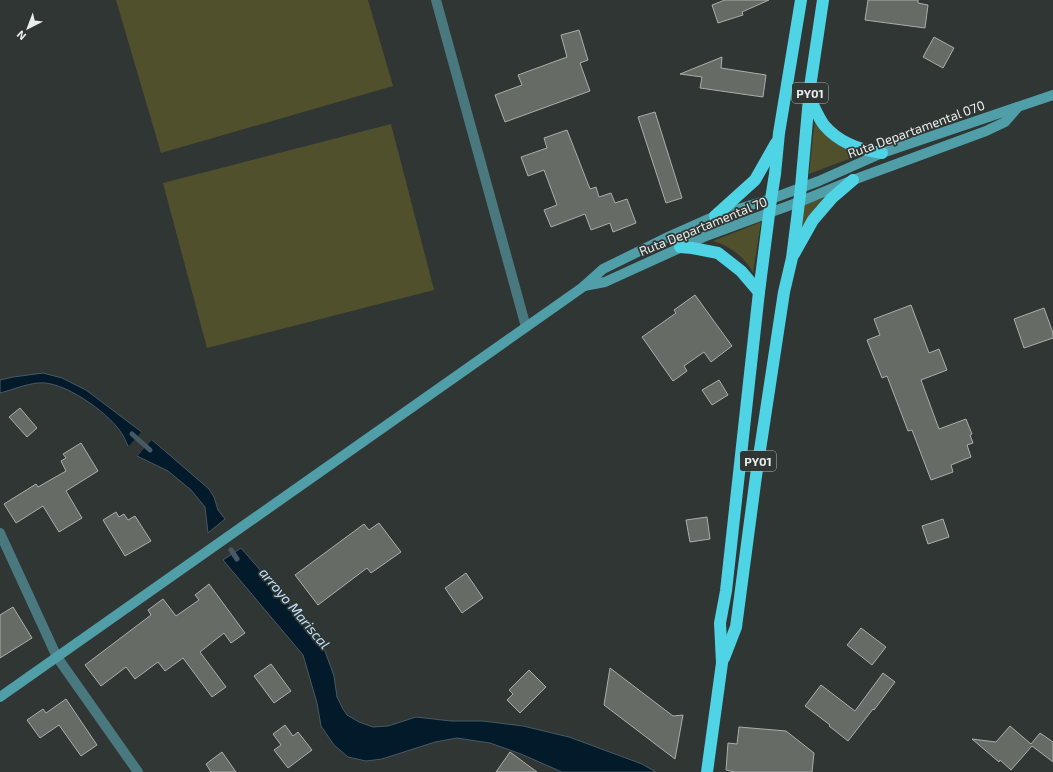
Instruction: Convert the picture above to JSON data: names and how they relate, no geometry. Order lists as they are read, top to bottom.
{
  "streets": {
    "highway": ["PY01"],
    "main road": ["Ruta Departamental 070", "Ruta Departamental 70"]
  },
  "crossings": [
    ["PY01", "Ruta Departamental 070"],
    ["PY01", "Ruta Departamental 70"],
    ["Ruta Departamental 070", "Ruta Departamental 70"]
  ],
  "water": ["arroyo Mariscal"],
  "north": "bottom left"
}
